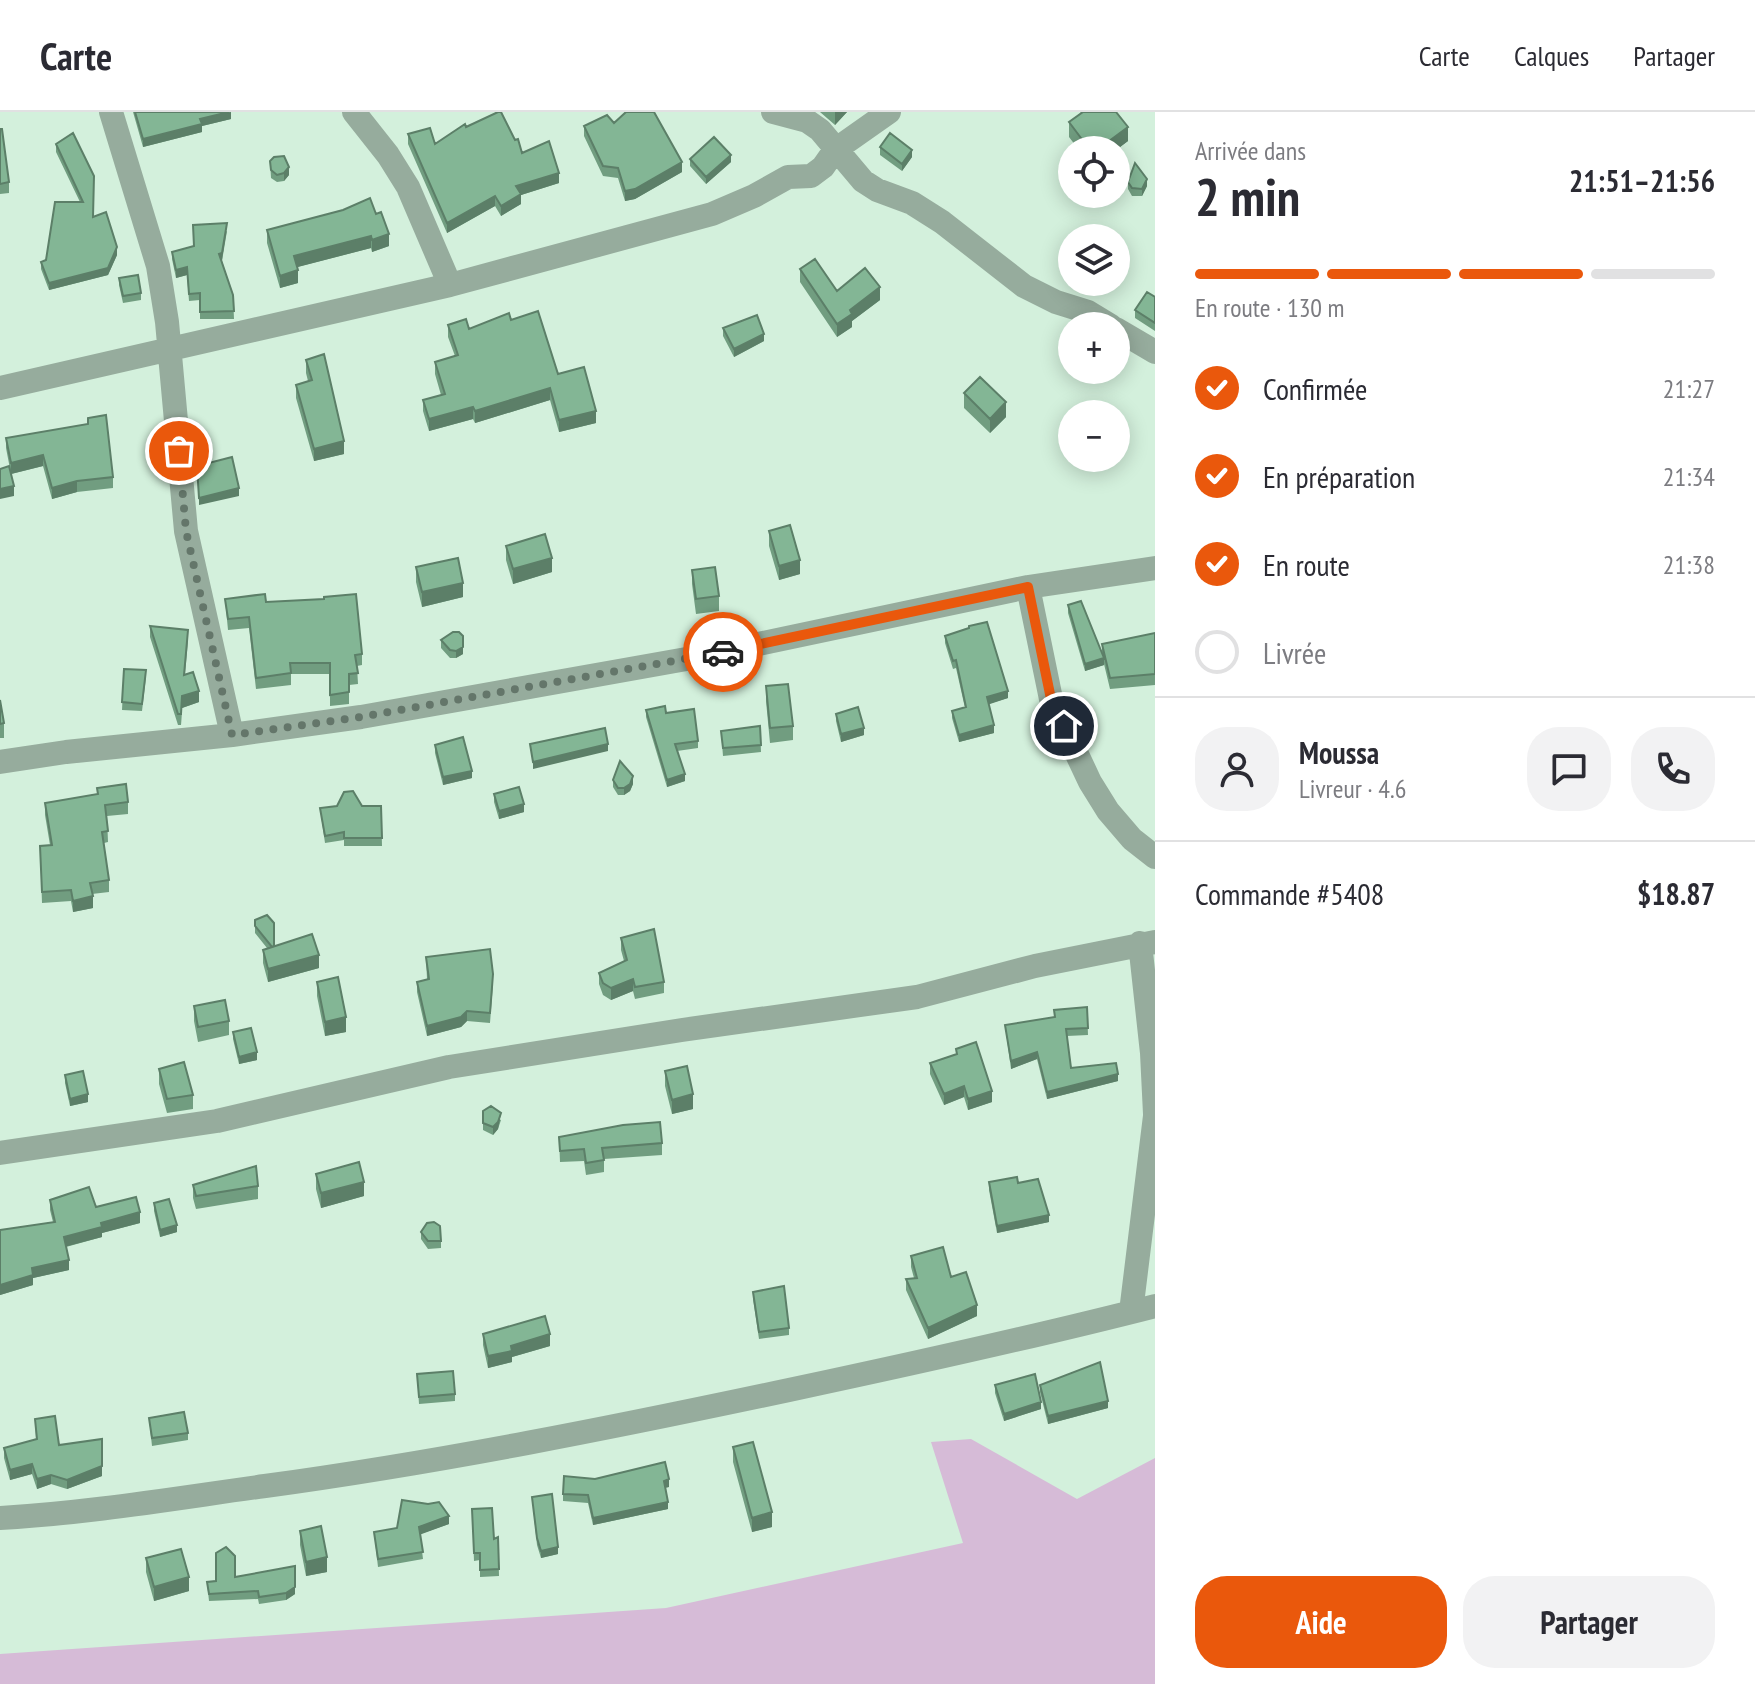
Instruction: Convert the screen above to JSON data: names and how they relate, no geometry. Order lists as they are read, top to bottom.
{
  "page": {
    "header": "Carte",
    "nav": ["Carte", "Calques", "Partager"],
    "heading": ["2 min", "Arrivée dans", "21:51–21:56"],
    "panel": [
      "Moussa",
      "Livreur · 4.6",
      "Commande #5408",
      "$18.87"
    ],
    "map_buttons": ["+", "−"],
    "bar": "En route · 130 m",
    "list": [
      ["Confirmée", "21:27"],
      ["En préparation", "21:34"],
      ["En route", "21:38"],
      "Livrée"
    ],
    "buttons": ["Aide", "Partager"]
  }
}
